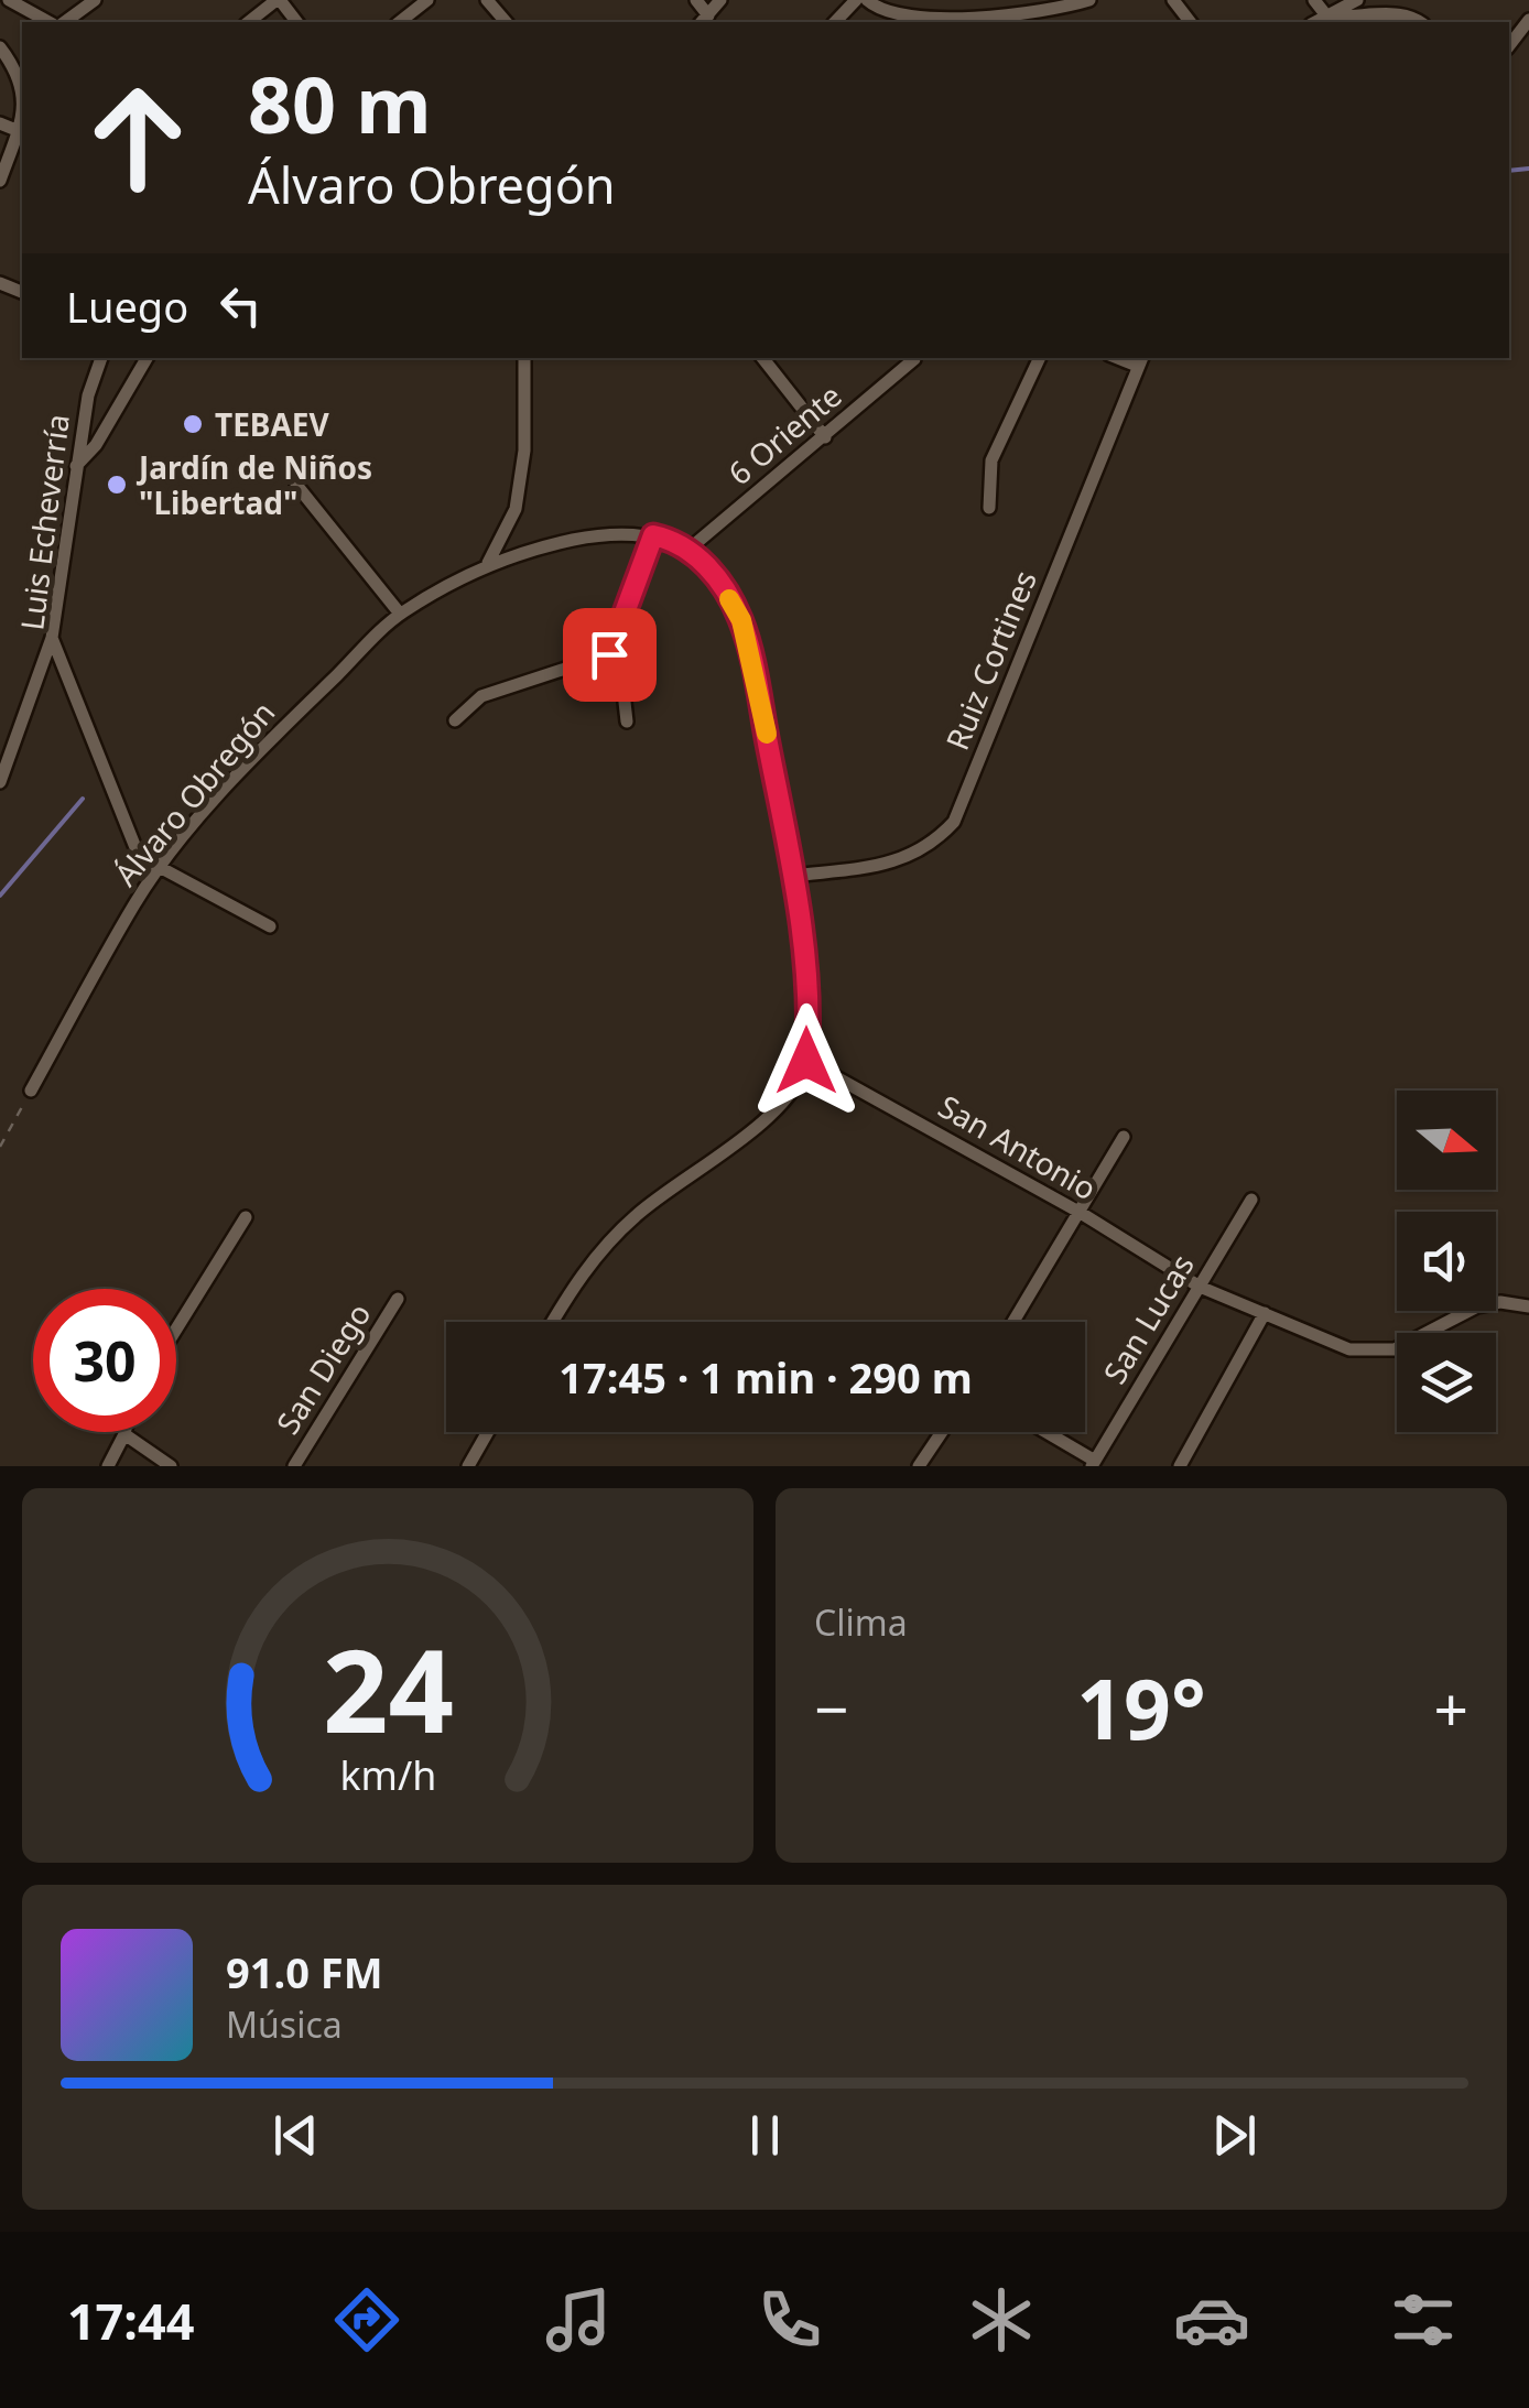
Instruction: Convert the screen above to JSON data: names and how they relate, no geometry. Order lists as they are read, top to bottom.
{
  "streets": {
    "street": [
      "6 Oriente",
      "Luis Echeverría",
      "Ruiz Cortines",
      "Álvaro Obregón",
      "San Antonio",
      "San Lucas",
      "San Diego"
    ]
  },
  "crossings": [
    ["6 Oriente", "Álvaro Obregón"],
    ["Luis Echeverría", "Álvaro Obregón"],
    ["San Antonio", "San Lucas"]
  ],
  "places": ["TEBAEV", "Jardín de Niños \"Libertad\""],
  "north": "right",
  "page": {
    "turn": ["80 m", "Álvaro Obregón"],
    "then": "Luego",
    "limit": "30",
    "trip": "17:45 · 1 min · 290 m",
    "tile": "Clima",
    "heat": ["−", "19°", "+"],
    "song": ["91.0 FM", "Música"],
    "tabs": "17:44",
    "gauge": ["24", "km/h"]
  }
}
